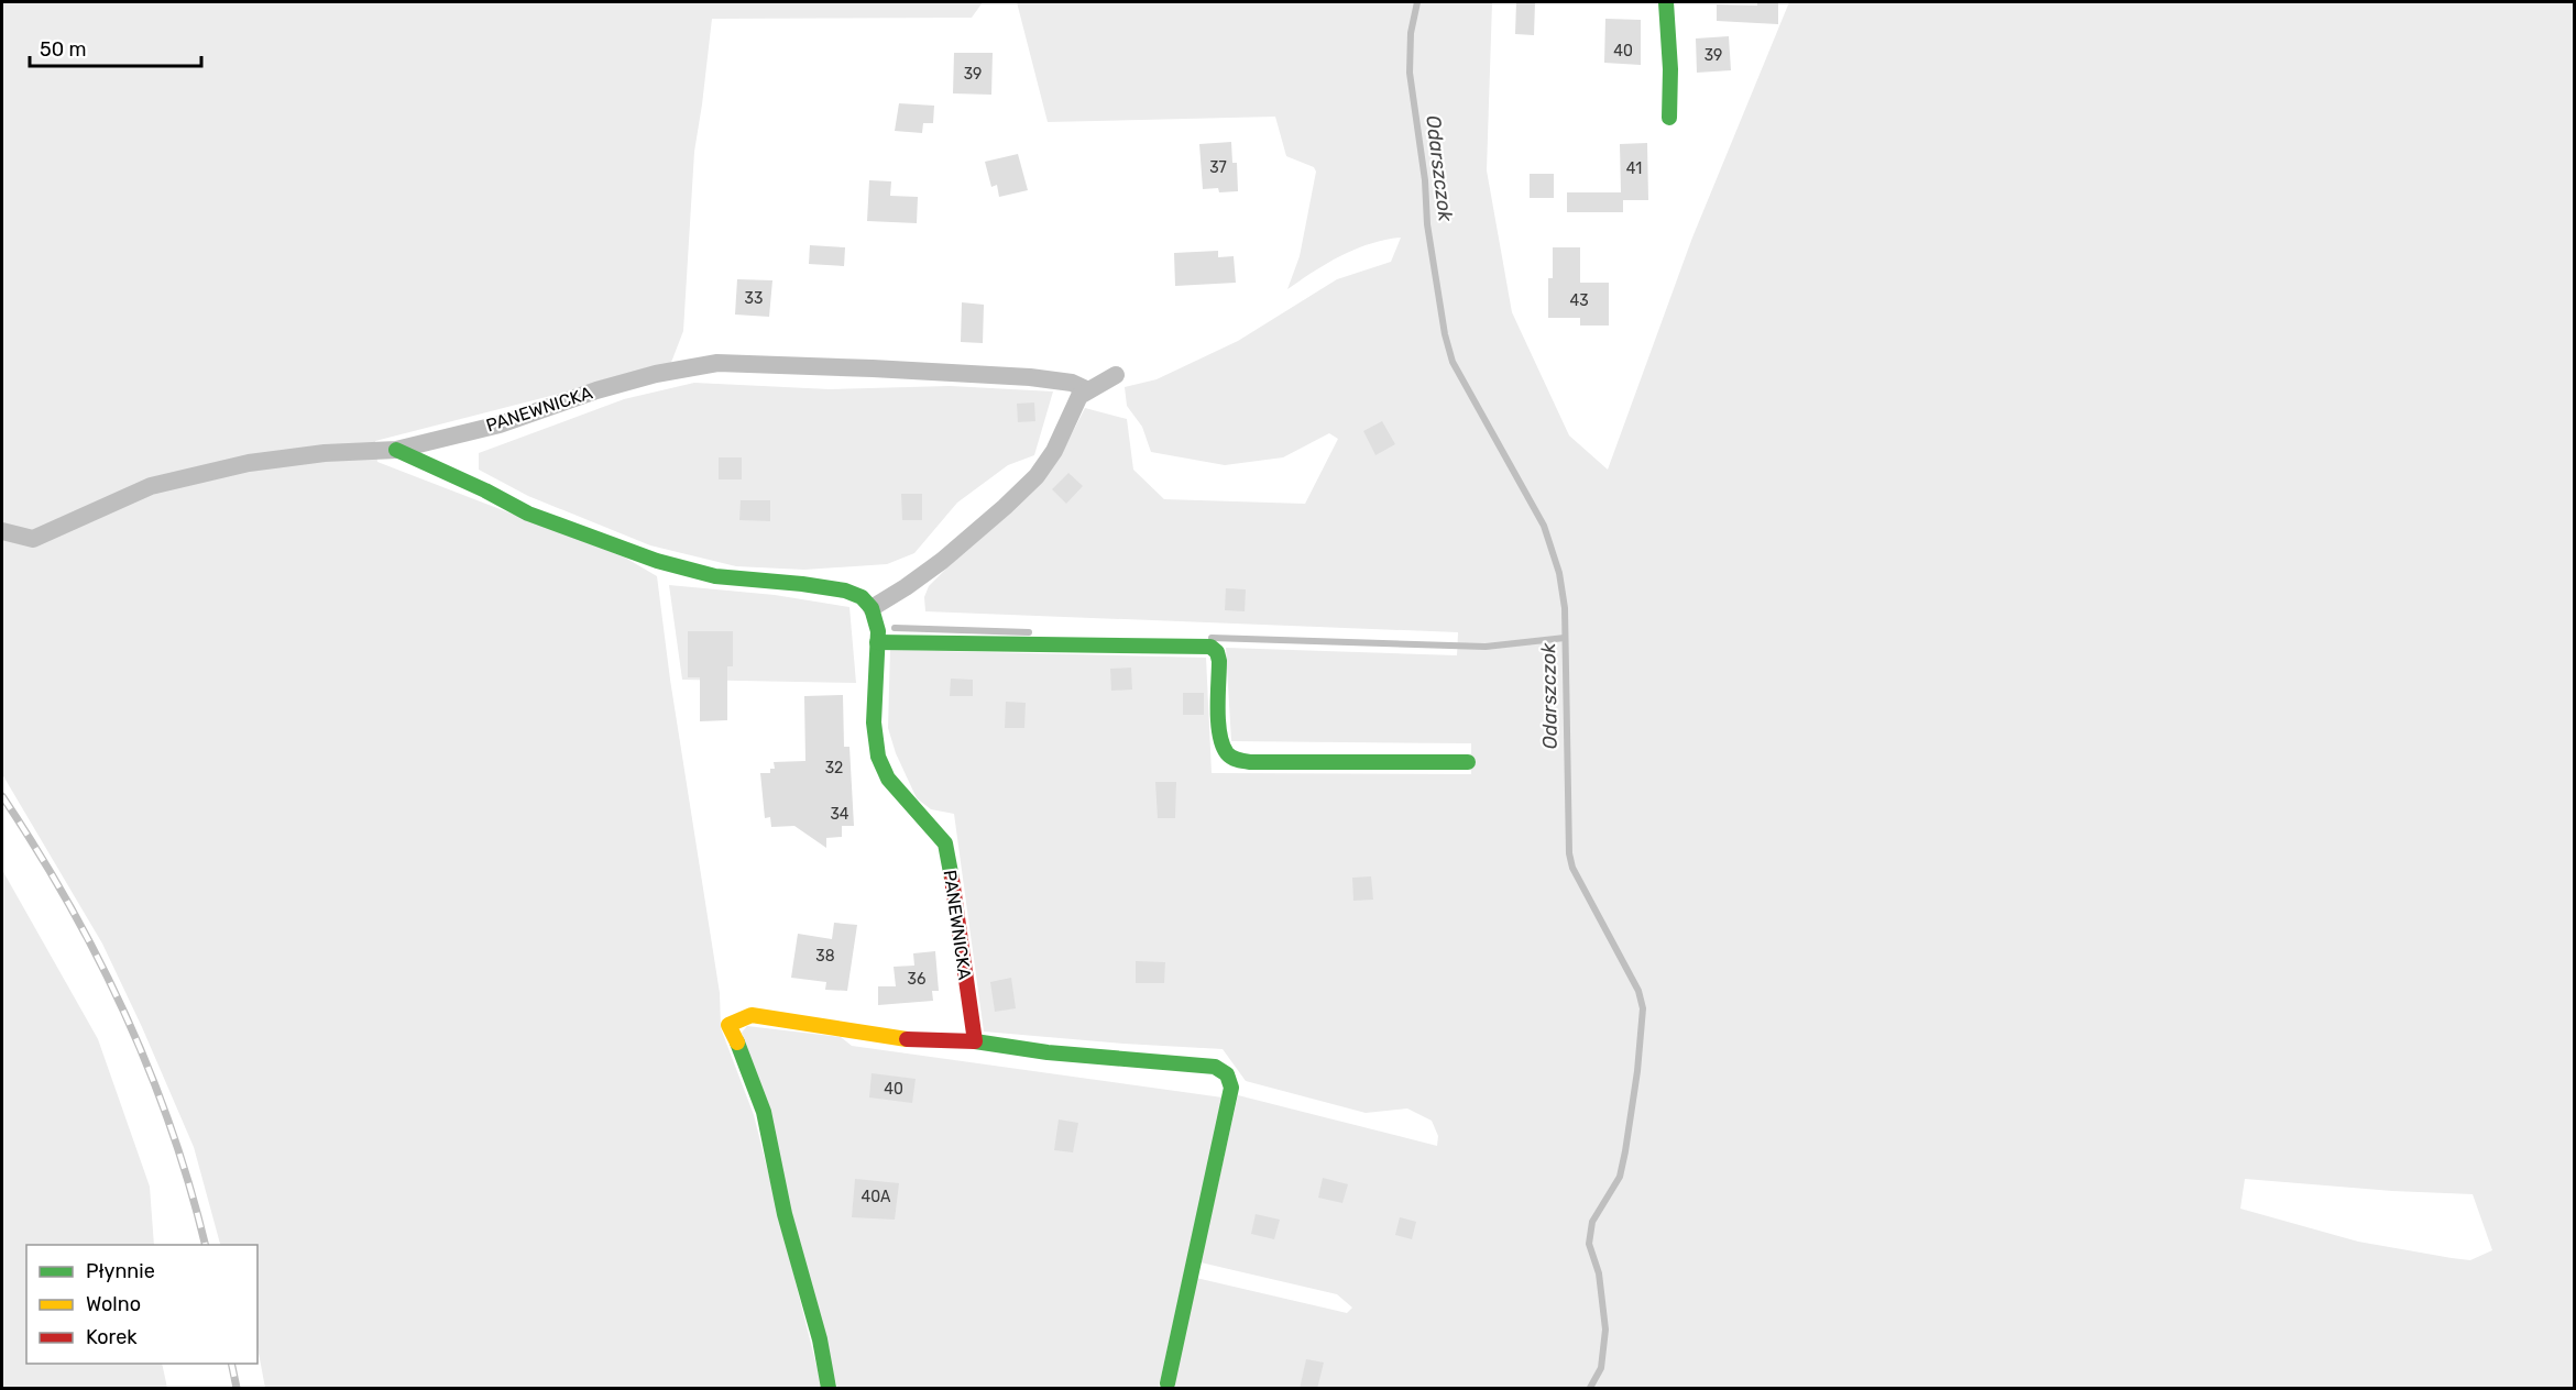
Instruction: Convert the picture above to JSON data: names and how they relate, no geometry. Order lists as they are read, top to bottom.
{
  "streets": {
    "street": ["PANEWNICKA"]
  },
  "water": ["Odarszczok"],
  "house_numbers": [
    "40",
    "39",
    "39",
    "37",
    "41",
    "33",
    "43",
    "32",
    "34",
    "38",
    "36",
    "40",
    "40A"
  ],
  "legend": ["Płynnie", "Wolno", "Korek"],
  "scale_bar": "50 m"
}
